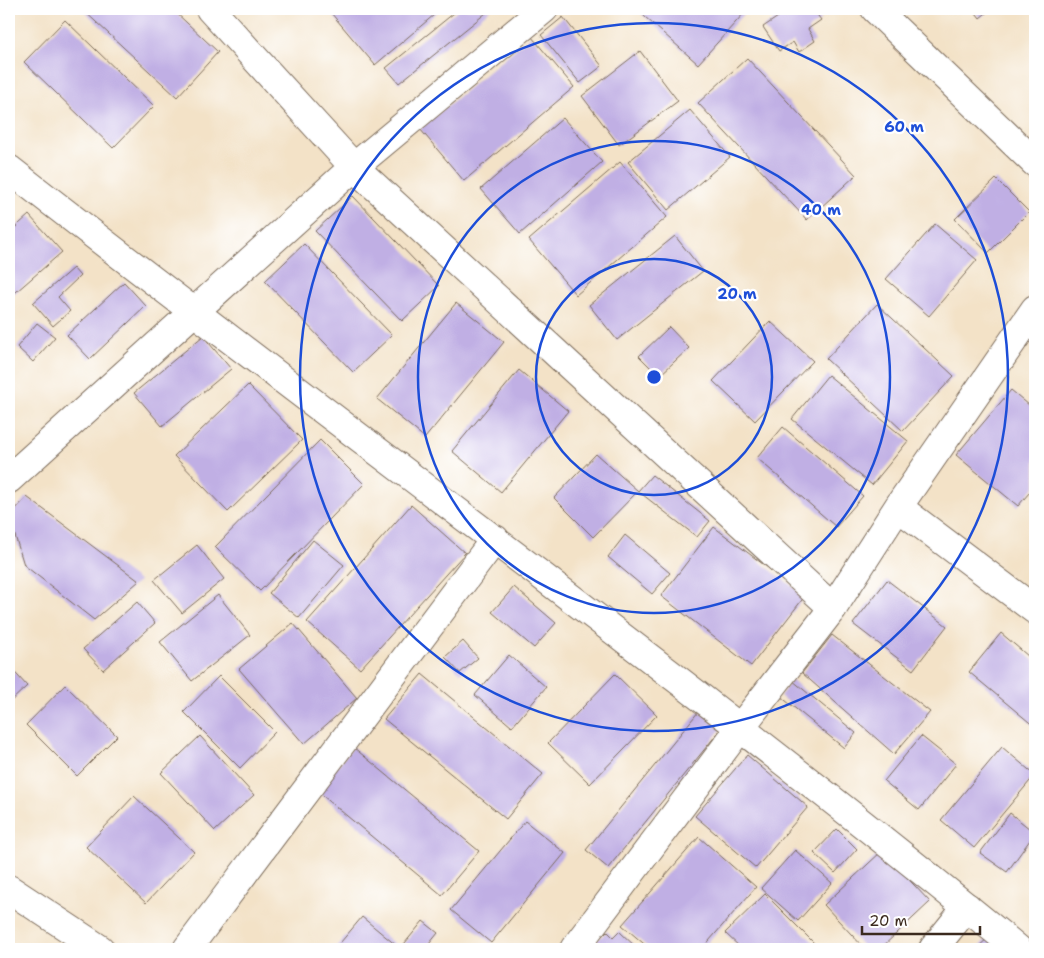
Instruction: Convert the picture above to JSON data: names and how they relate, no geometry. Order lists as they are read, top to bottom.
{
  "scale_bar": "20 m",
  "rings": ["60 m", "40 m", "20 m"]
}
